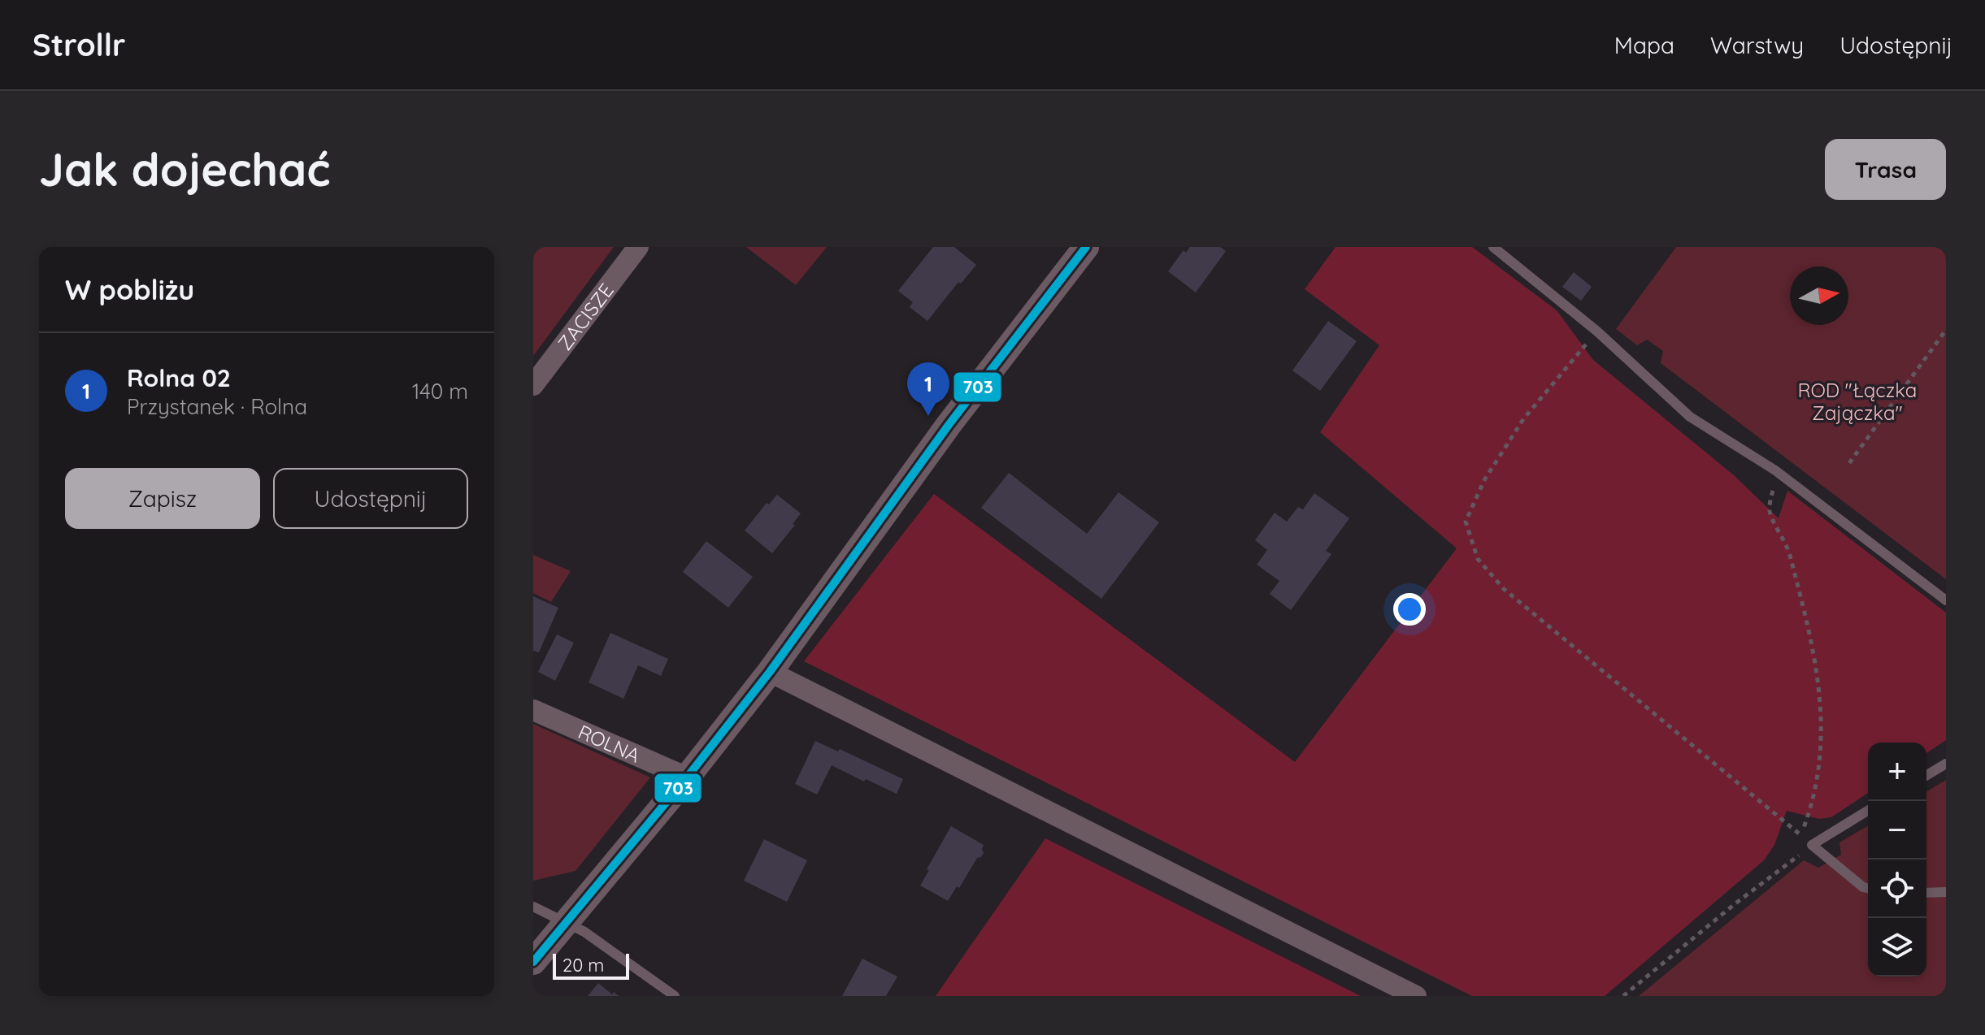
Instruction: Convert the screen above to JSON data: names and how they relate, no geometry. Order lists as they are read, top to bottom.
{
  "streets": {
    "street": ["ZACISZE", "ROLNA"]
  },
  "parks": ["ROD \"Łączka Zajączka\""],
  "lines": ["transit line 703"],
  "scale_bar": "20 m",
  "north": "right",
  "page": {
    "header": "Strollr",
    "nav": ["Mapa", "Warstwy", "Udostępnij"],
    "buttons": [
      "Trasa",
      ["Zapisz", "Udostępnij"]
    ],
    "title": "Jak dojechać",
    "heading": "W pobliżu",
    "list": [
      {
        "mark": "1",
        "name": "Rolna 02",
        "note": "Przystanek · Rolna",
        "value": "140 m"
      }
    ],
    "pins": "1",
    "map_buttons": ["+", "−"],
    "scale": "20 m"
  }
}
